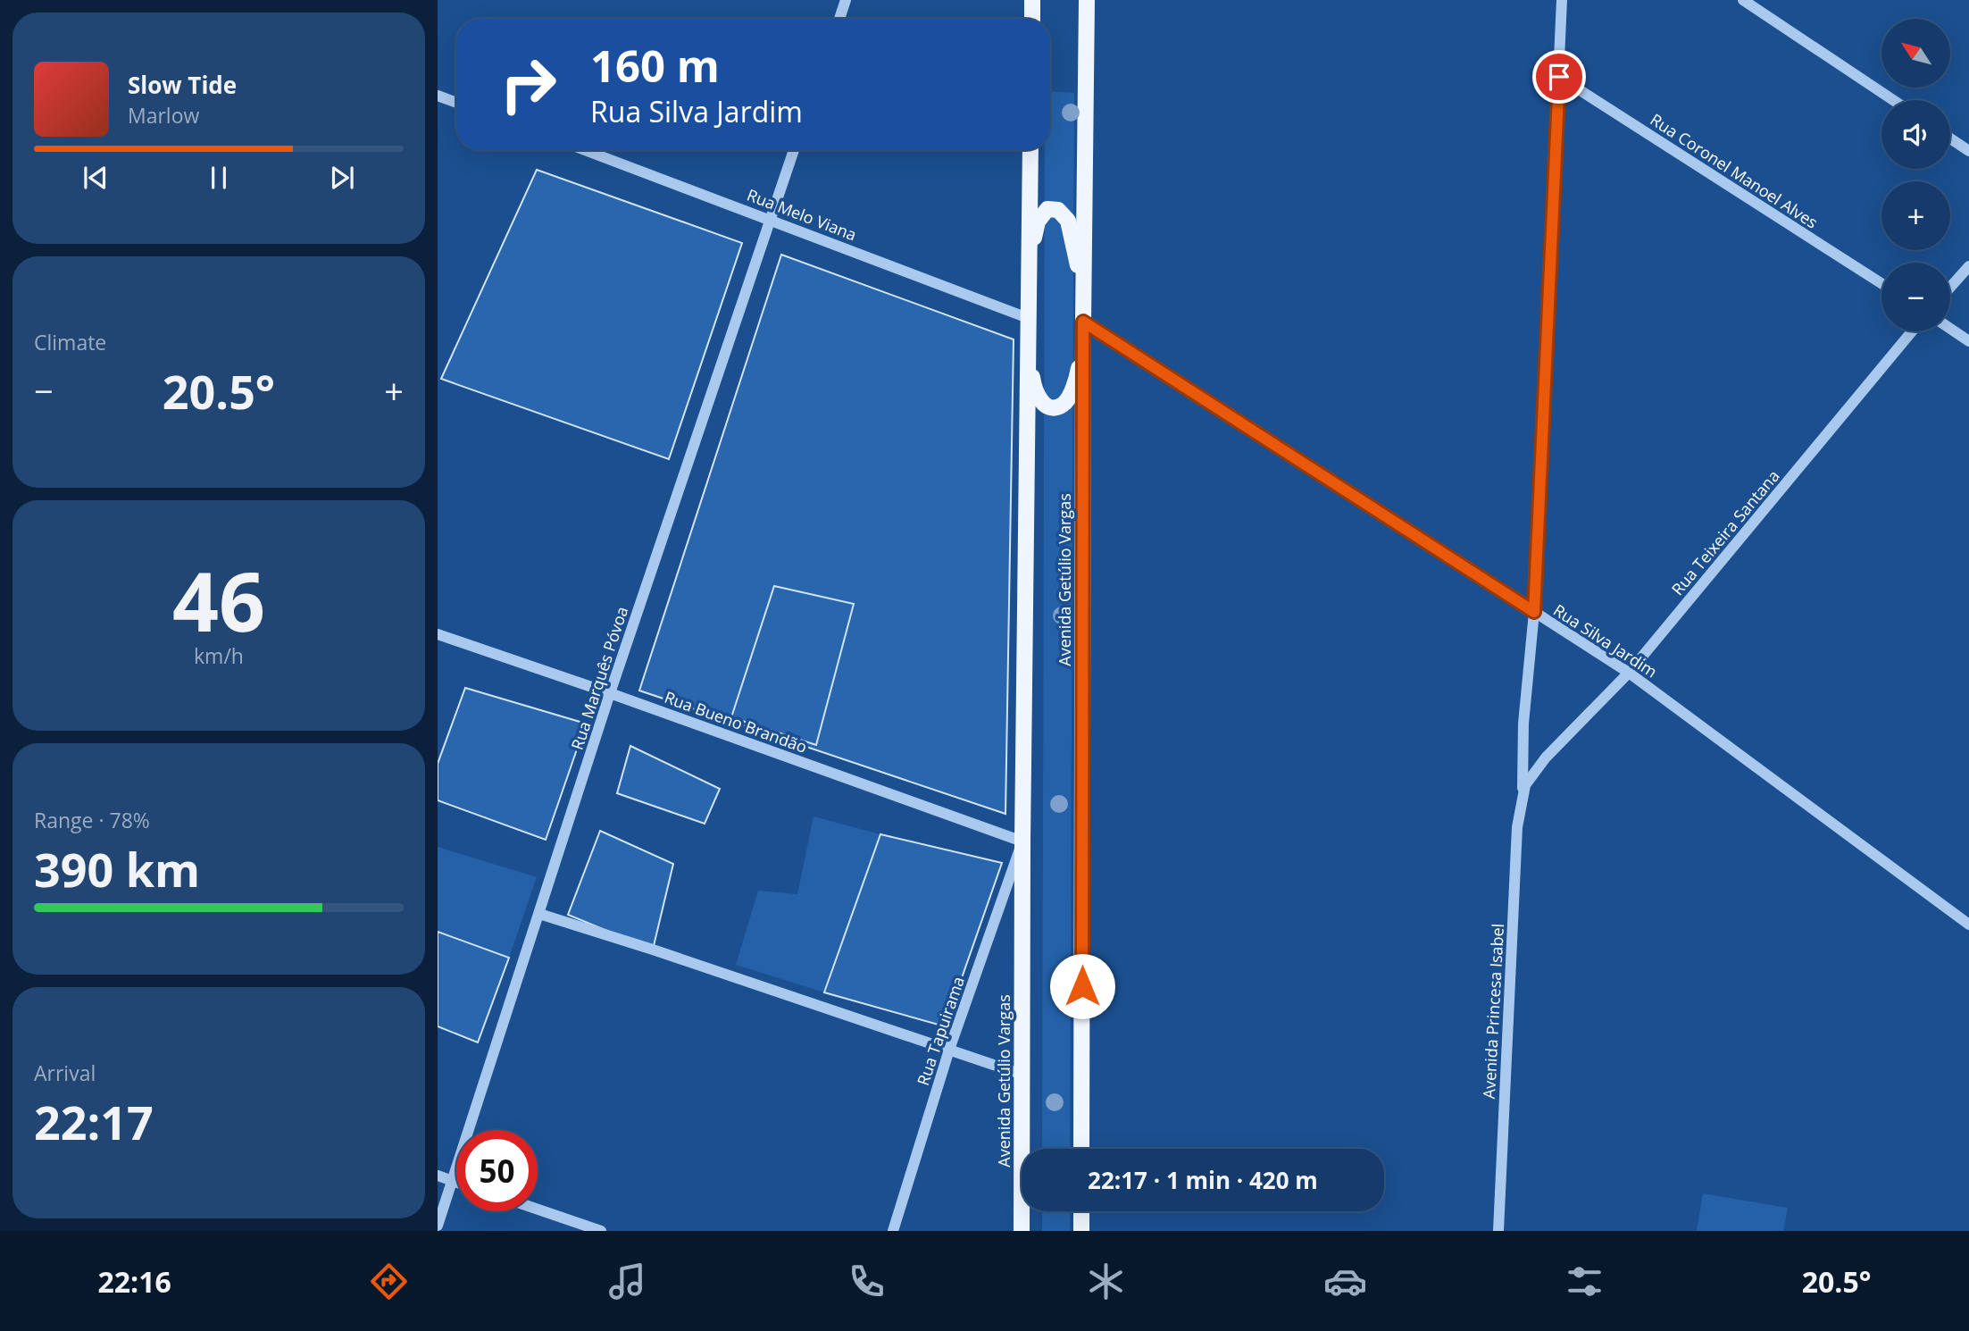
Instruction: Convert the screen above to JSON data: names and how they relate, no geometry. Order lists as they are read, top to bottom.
{
  "streets": {
    "main road": ["Avenida Getúlio Vargas"],
    "street": [
      "Rua Coronel Manoel Alves",
      "Rua Melo Viana",
      "Rua Teixeira Santana",
      "Rua Silva Jardim",
      "Rua Marquês Póvoa",
      "Rua Bueno Brandão",
      "Avenida Princesa Isabel",
      "Rua Tapuirama"
    ]
  },
  "crossings": [
    ["Rua Coronel Manoel Alves", "Avenida Princesa Isabel"],
    ["Rua Melo Viana", "Avenida Getúlio Vargas"],
    ["Rua Melo Viana", "Rua Marquês Póvoa"],
    ["Rua Teixeira Santana", "Rua Silva Jardim"],
    ["Rua Teixeira Santana", "Avenida Princesa Isabel"],
    ["Avenida Getúlio Vargas", "Rua Silva Jardim"],
    ["Avenida Getúlio Vargas", "Rua Bueno Brandão"],
    ["Avenida Getúlio Vargas", "Rua Tapuirama"],
    ["Rua Silva Jardim", "Avenida Princesa Isabel"],
    ["Rua Marquês Póvoa", "Rua Bueno Brandão"],
    ["Rua Bueno Brandão", "Rua Tapuirama"]
  ],
  "north": "top left",
  "page": {
    "map_buttons": ["+", "−"],
    "turn": ["160 m", "Rua Silva Jardim"],
    "song": ["Slow Tide", "Marlow"],
    "tile": [
      "Climate",
      ["46", "km/h"],
      ["Range · 78%", "390 km"],
      ["Arrival", "22:17"]
    ],
    "heat": ["−", "20.5°", "+"],
    "limit": "50",
    "trip": "22:17 · 1 min · 420 m",
    "tabs": ["22:16", "20.5°"]
  }
}
